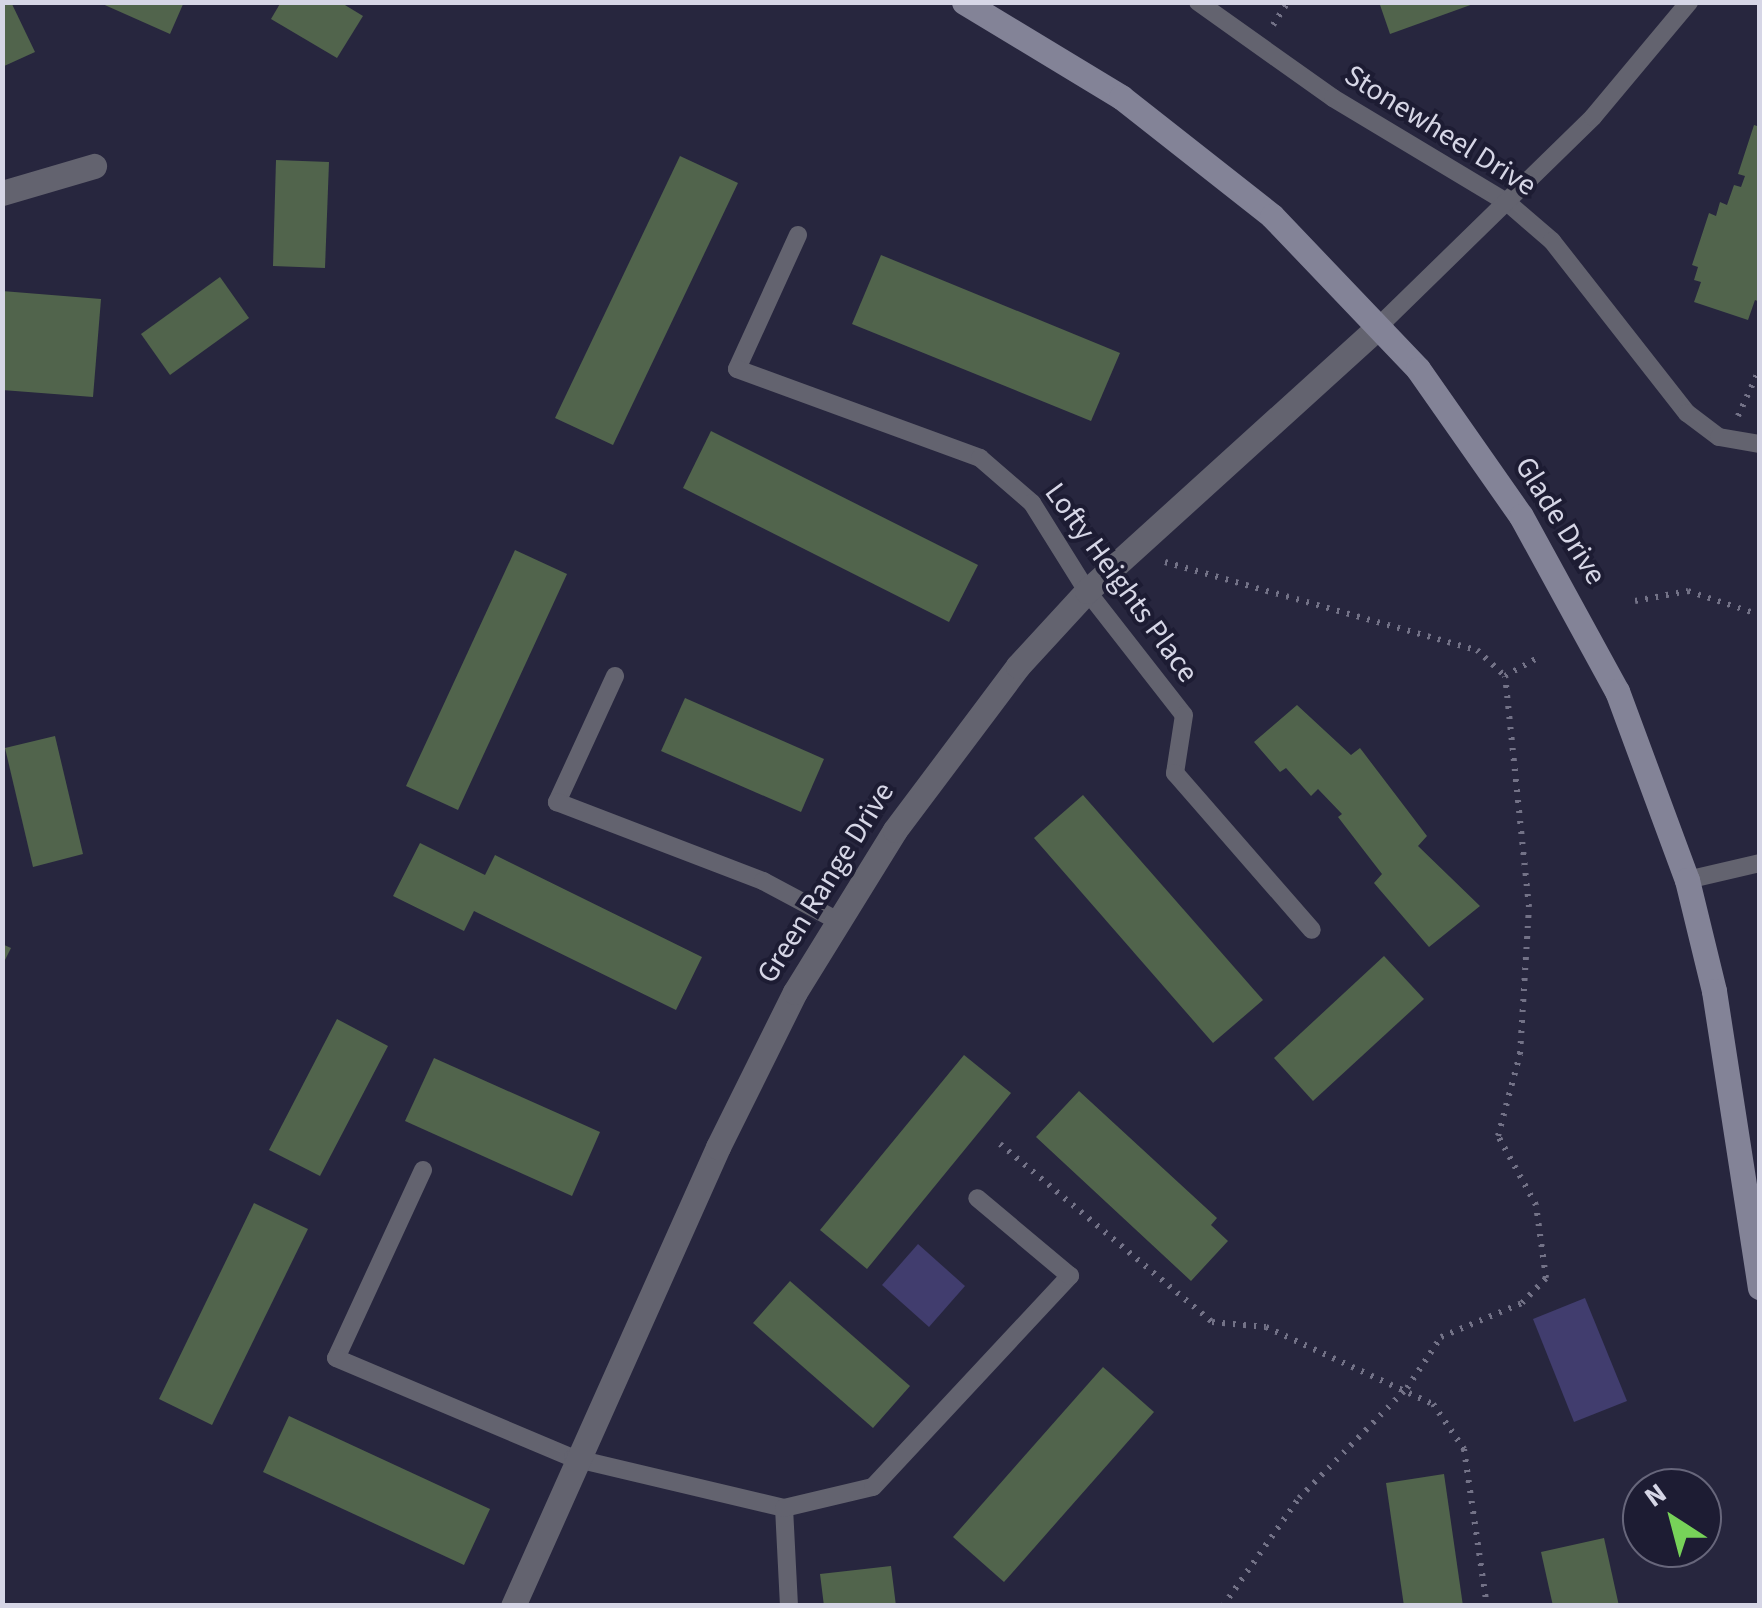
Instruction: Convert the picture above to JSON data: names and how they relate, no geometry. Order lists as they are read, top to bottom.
{
  "streets": {
    "street": ["Glade Drive", "Green Range Drive"],
    "lane": ["Stonewheel Drive", "Lofty Heights Place"]
  },
  "crossings": [
    ["Glade Drive", "Green Range Drive"],
    ["Lofty Heights Place", "Green Range Drive"]
  ],
  "north": "top left"
}
